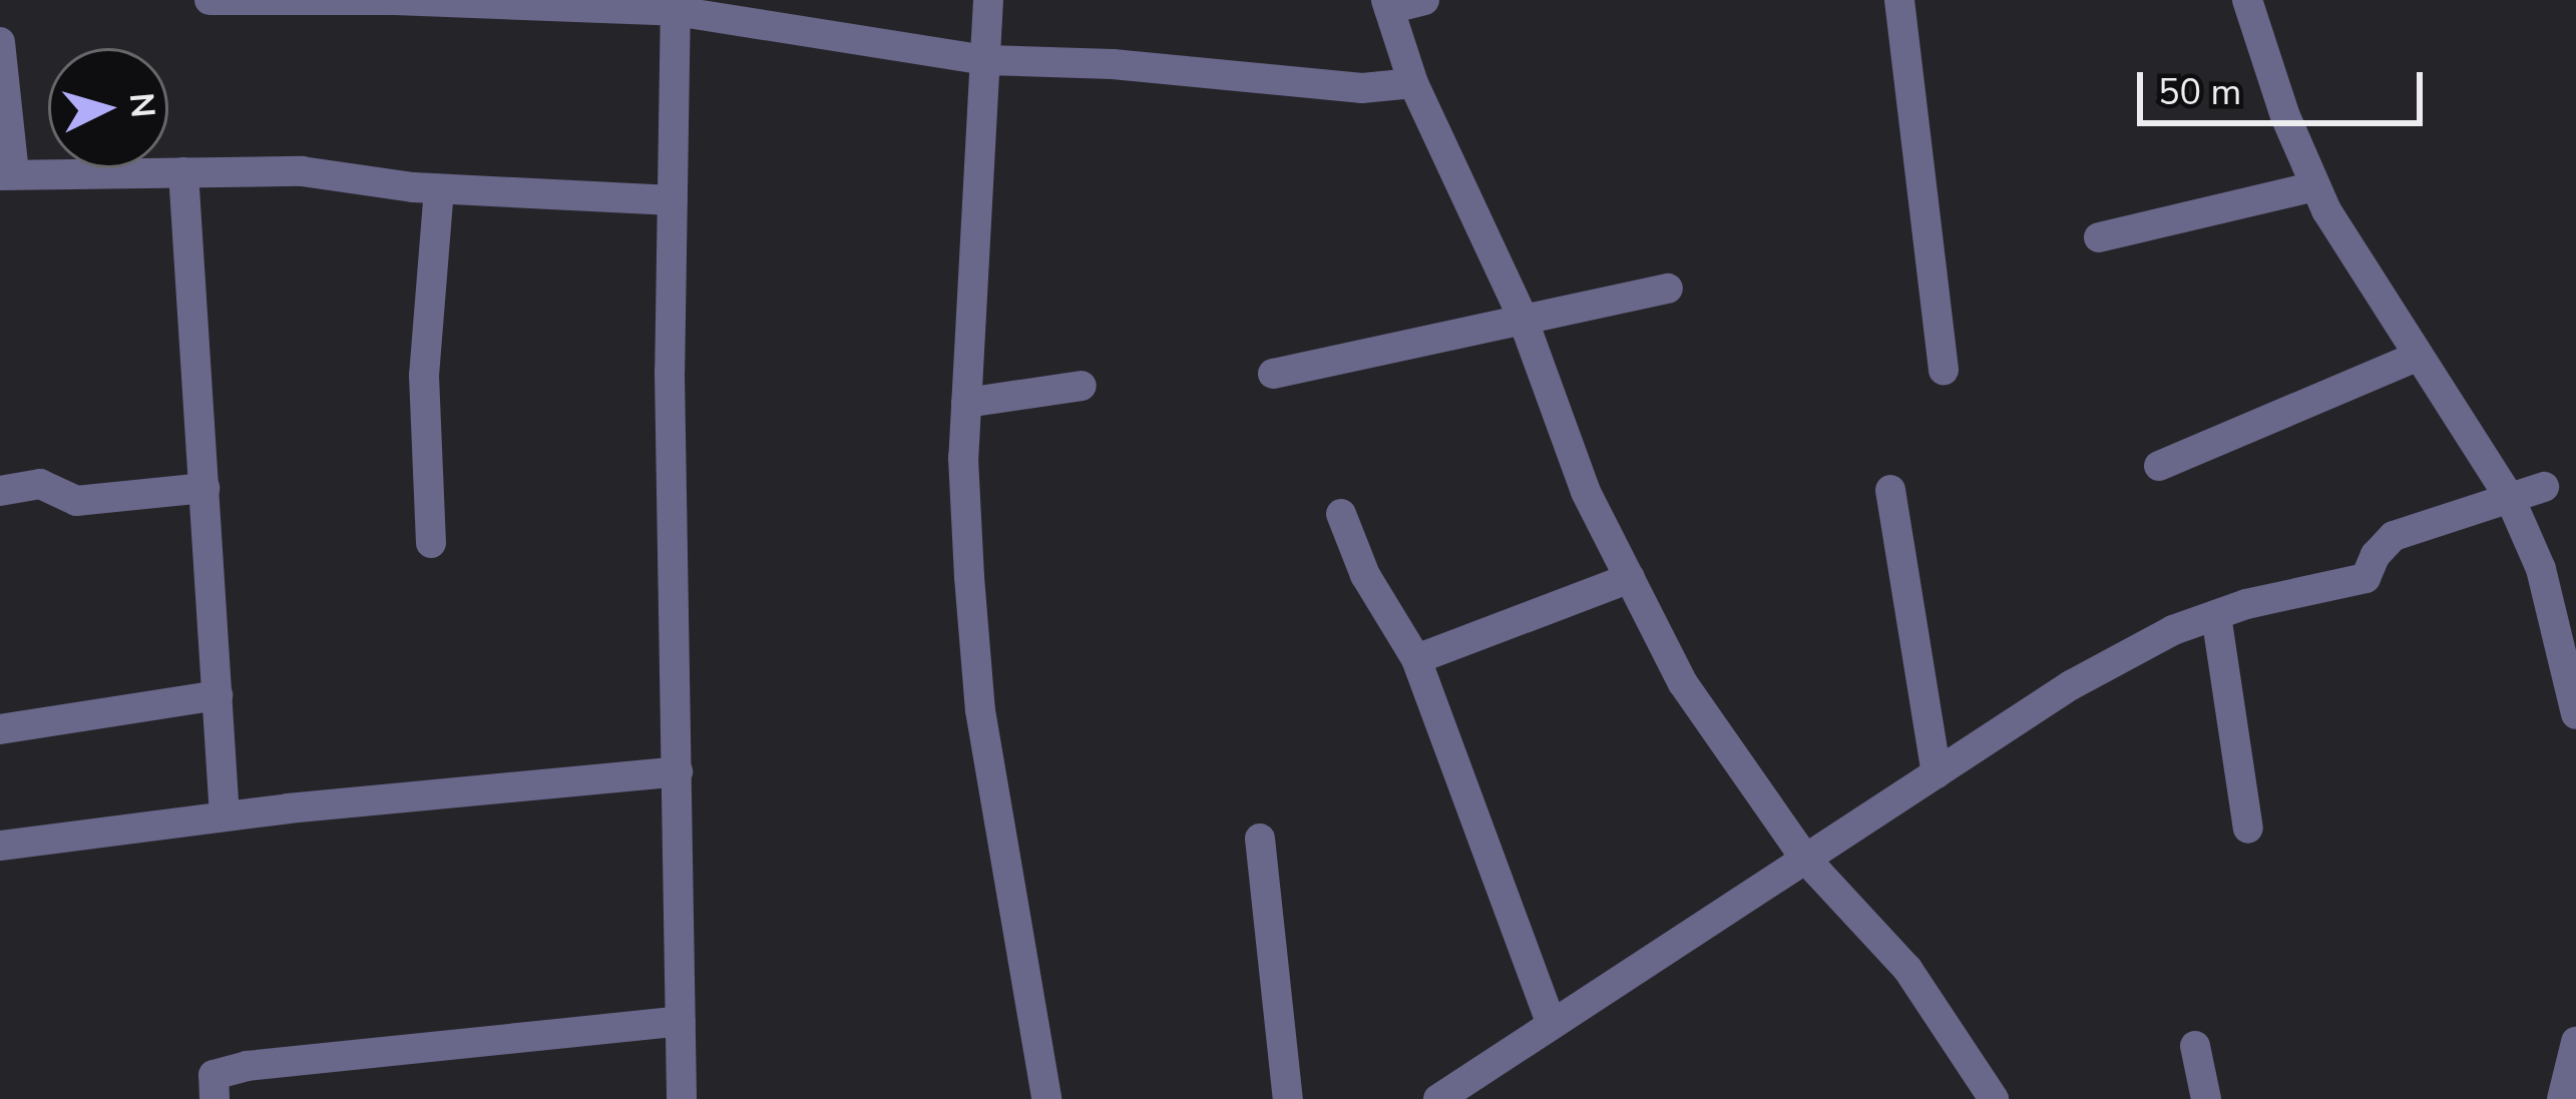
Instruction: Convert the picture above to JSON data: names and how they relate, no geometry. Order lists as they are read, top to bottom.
{
  "scale_bar": "50 m",
  "north": "right"
}
